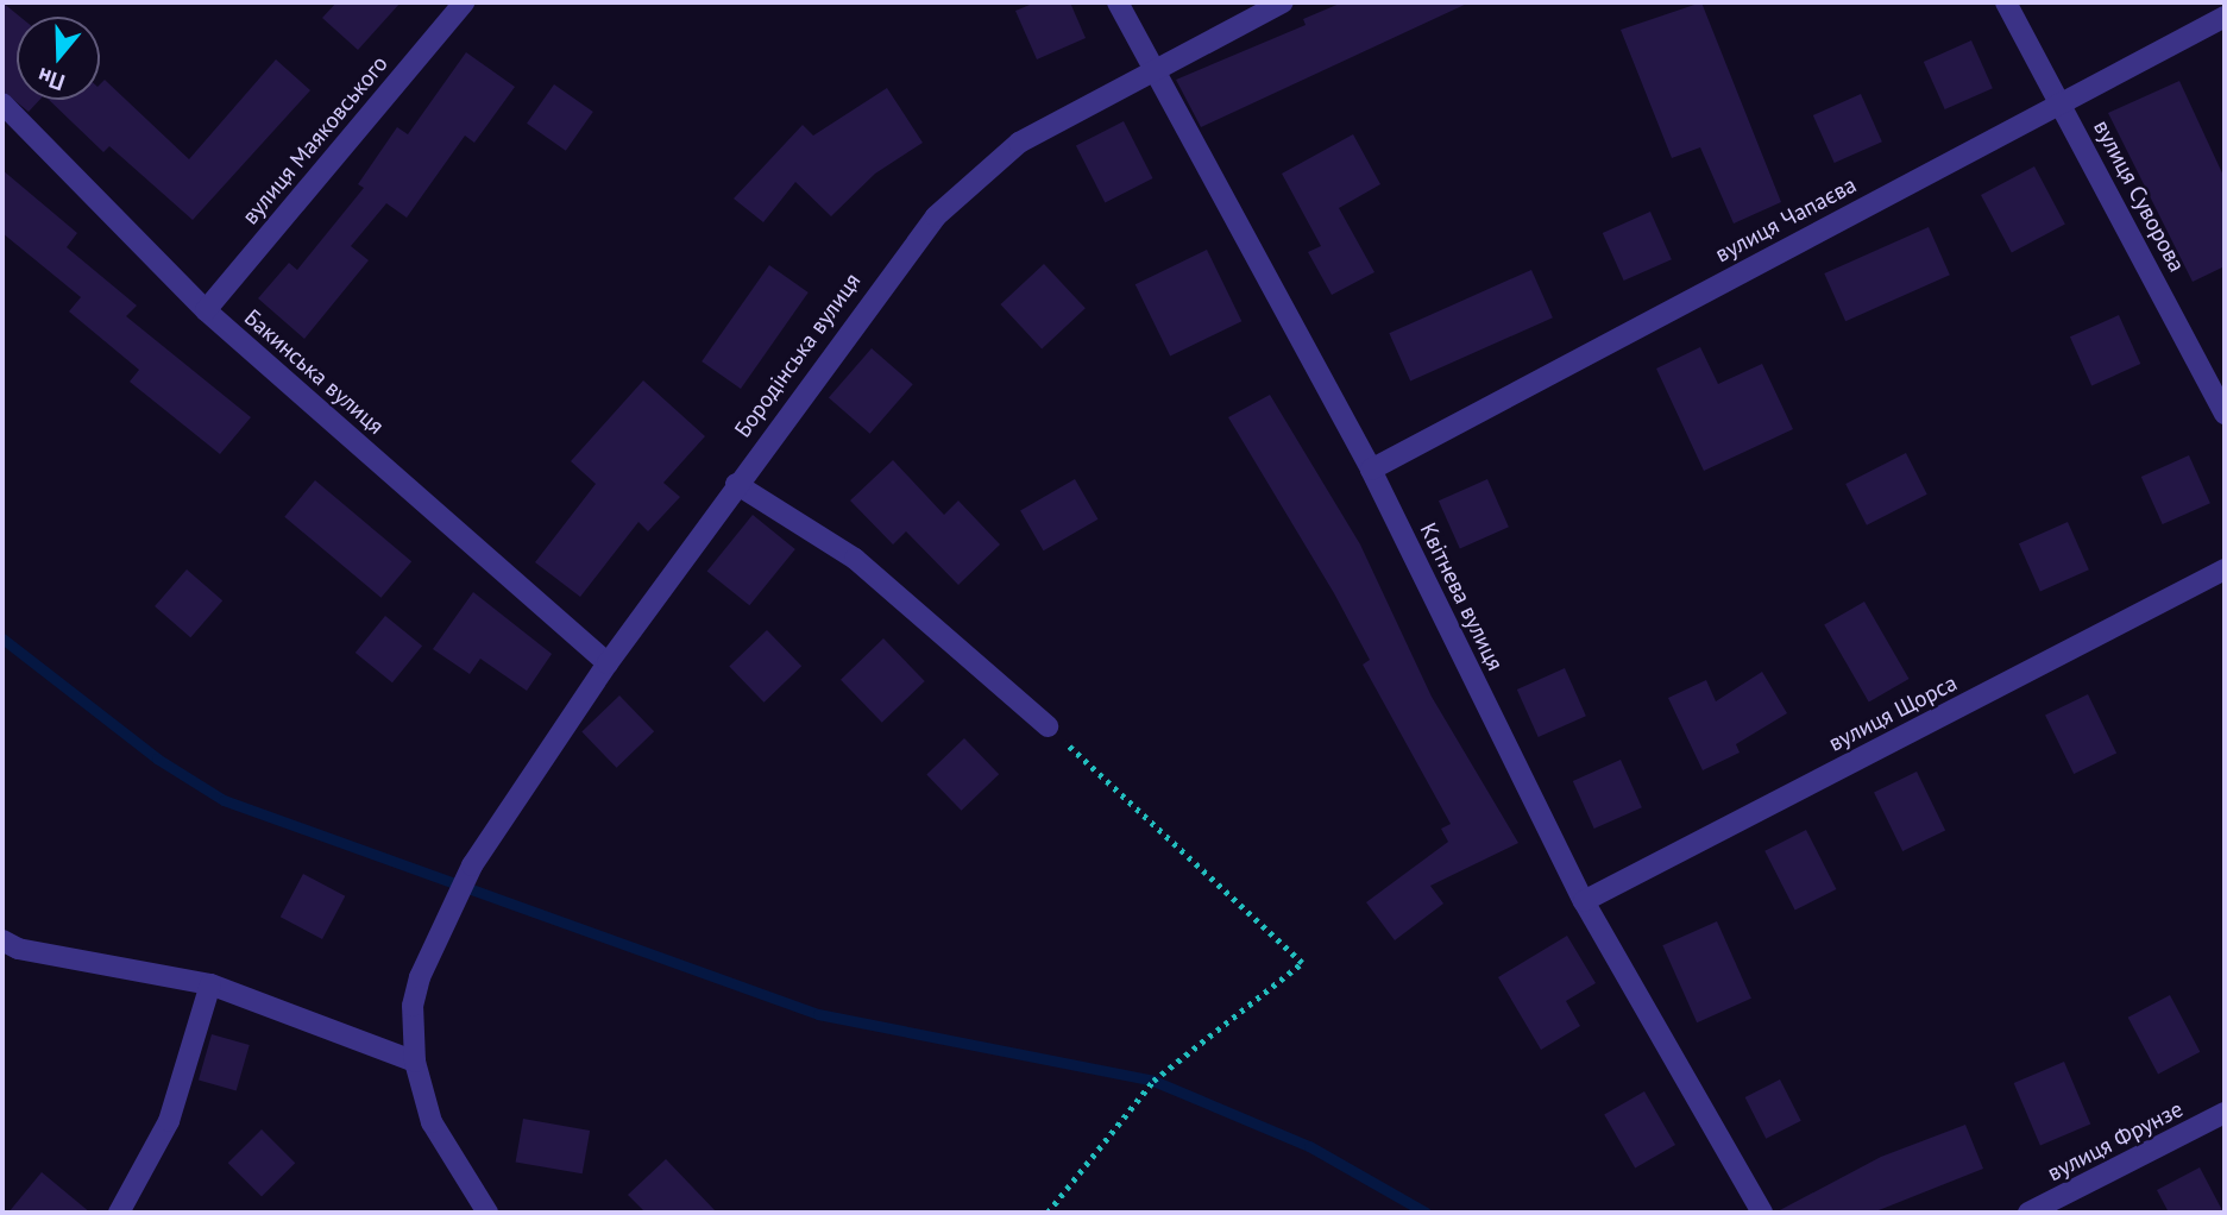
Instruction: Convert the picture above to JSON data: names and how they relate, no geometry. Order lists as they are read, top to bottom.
{
  "streets": {
    "street": [
      "вулиця Маяковського",
      "вулиця Суворова",
      "вулиця Чапаєва",
      "Бородінська вулиця",
      "Бакинська вулиця",
      "Квітнева вулиця",
      "вулиця Щорса",
      "вулиця Фрунзе"
    ]
  },
  "crossings": [
    ["вулиця Маяковського", "Бакинська вулиця"],
    ["вулиця Суворова", "вулиця Чапаєва"],
    ["вулиця Чапаєва", "Квітнева вулиця"],
    ["Бородінська вулиця", "Бакинська вулиця"],
    ["Бородінська вулиця", "Квітнева вулиця"],
    ["Квітнева вулиця", "вулиця Щорса"]
  ],
  "north": "bottom"
}
